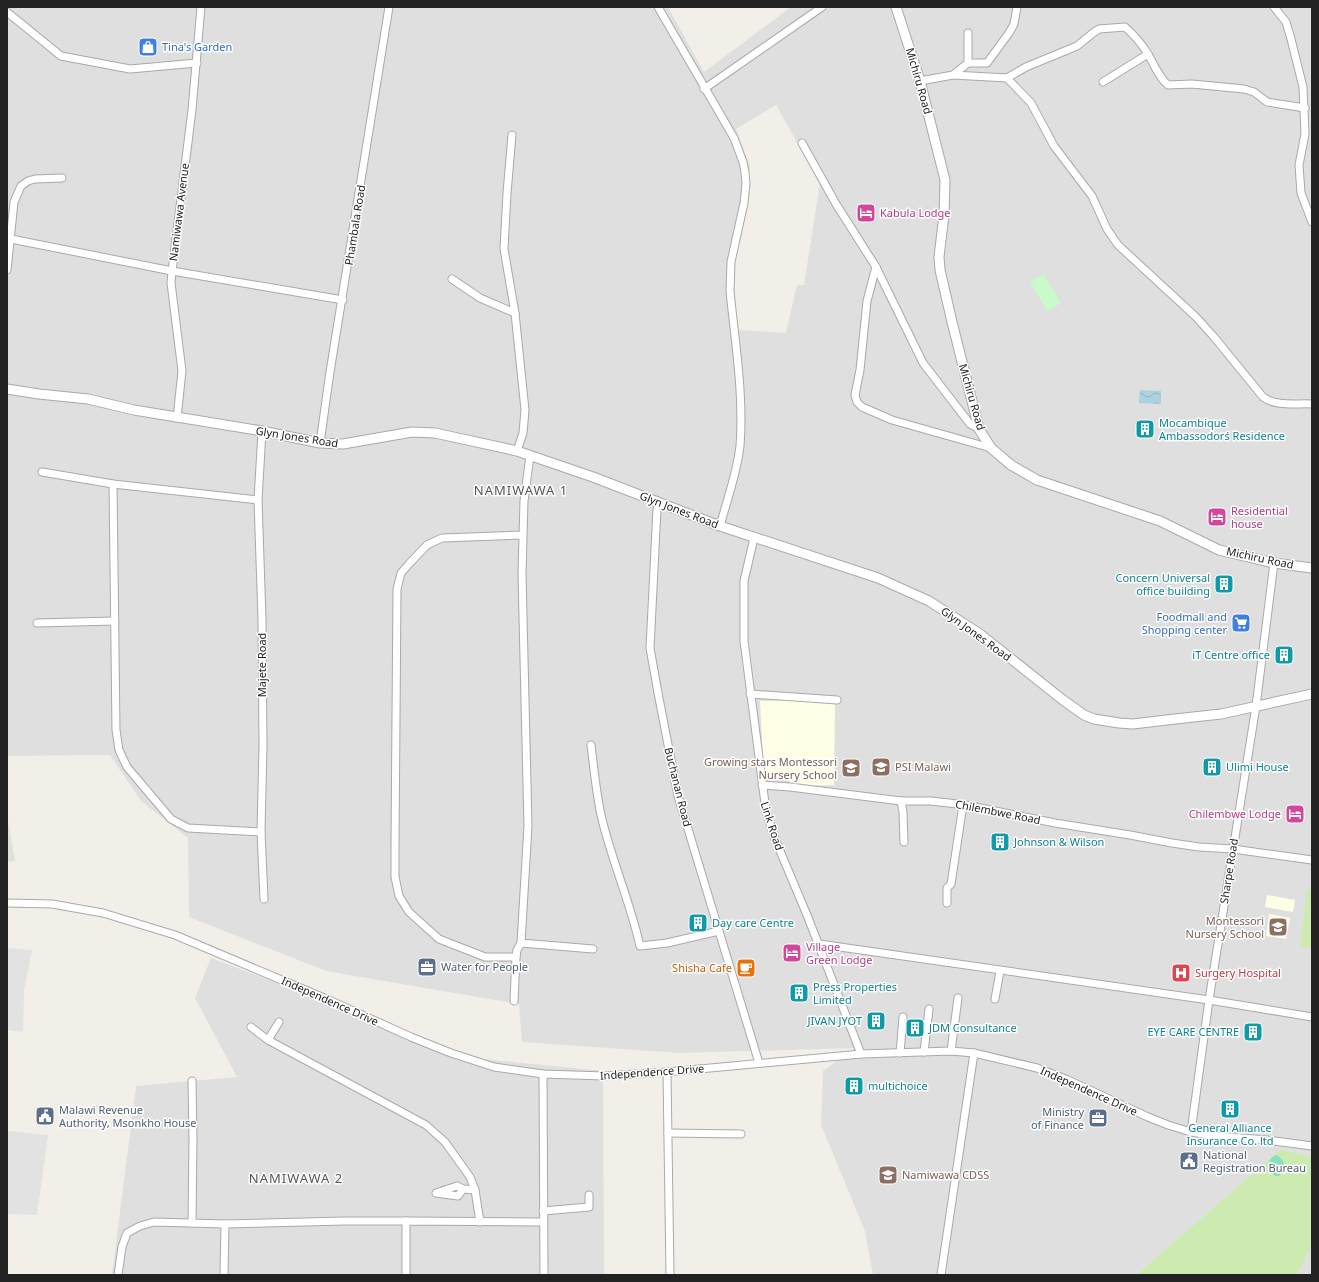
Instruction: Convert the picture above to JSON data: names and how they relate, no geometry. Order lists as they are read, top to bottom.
{
  "streets": {
    "street": [
      "Michiru Road",
      "Namiwawa Avenue",
      "Phambala Road",
      "Glyn Jones Road",
      "Majete Road",
      "Buchanan Road",
      "Chilembwe Road",
      "Link Road",
      "Sharpe Road",
      "Independence Drive"
    ]
  },
  "crossings": [
    ["Michiru Road", "Sharpe Road"],
    ["Namiwawa Avenue", "Glyn Jones Road"],
    ["Phambala Road", "Glyn Jones Road"],
    ["Glyn Jones Road", "Majete Road"],
    ["Glyn Jones Road", "Buchanan Road"],
    ["Glyn Jones Road", "Link Road"],
    ["Glyn Jones Road", "Sharpe Road"],
    ["Buchanan Road", "Independence Drive"],
    ["Chilembwe Road", "Link Road"],
    ["Chilembwe Road", "Sharpe Road"],
    ["Link Road", "Independence Drive"],
    ["Sharpe Road", "Independence Drive"]
  ],
  "districts": ["NAMIWAWA 1", "NAMIWAWA 2"],
  "places": {
    "shop": ["Tina's Garden"],
    "hotel": [
      "Kabula Lodge",
      "Residential house",
      "Chilembwe Lodge",
      "Village Green Lodge"
    ],
    "building": [
      "Mocambique Ambassodorś Residence",
      "Concern Universal office building",
      "iT Centre office",
      "Ulimi House",
      "Johnson & Wilson",
      "Day care Centre",
      "Press Properties Limited",
      "JIVAN JYOT",
      "JDM Consultance",
      "EYE CARE CENTRE",
      "multichoice",
      "General Alliance Insurance Co. ltd"
    ],
    "supermarket": ["Foodmall and Shopping center"],
    "school or university": [
      "PSI Malawi",
      "Growing stars Montessori Nursery School",
      "Montessori Nursery School",
      "Namiwawa CDSS"
    ],
    "office": ["Water for People", "Ministry of Finance"],
    "cafe": ["Shisha Cafe"],
    "hospital": ["Surgery Hospital"],
    "public building": ["Malawi Revenue Authority, Msonkho House", "National Registration Bureau"]
  }
}
